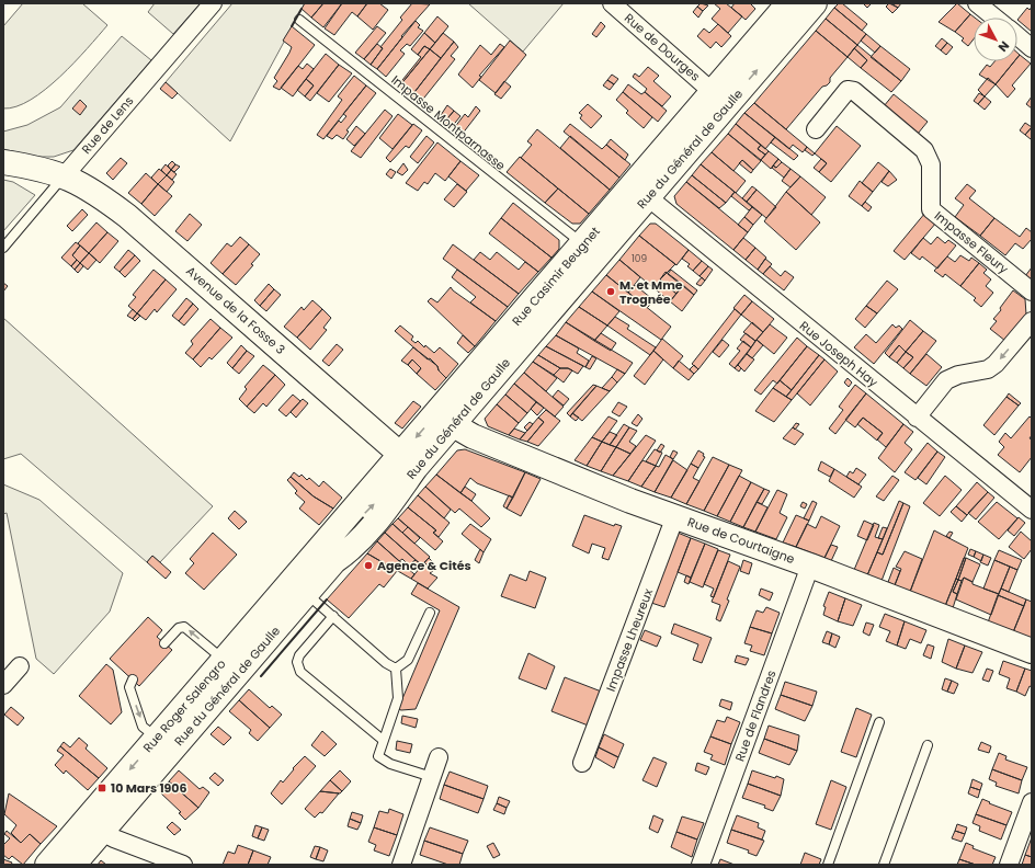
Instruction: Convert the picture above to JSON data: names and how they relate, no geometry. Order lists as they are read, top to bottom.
{
  "streets": {
    "main road": [
      "Rue du Général de Gaulle",
      "Rue Casimir Beugnet",
      "Avenue de la Fosse 3",
      "Rue de Courtaigne",
      "Rue Roger Salengro"
    ],
    "street": [
      "Rue de Dourges",
      "Rue de Lens",
      "Impasse Fleury",
      "Rue Joseph Hay",
      "Impasse Lheureux",
      "Rue de Flandres"
    ],
    "lane": ["Impasse Montparnasse"]
  },
  "crossings": [
    ["Rue de Dourges", "Rue Casimir Beugnet"],
    ["Impasse Montparnasse", "Rue Casimir Beugnet"],
    ["Rue de Lens", "Avenue de la Fosse 3"],
    ["Rue du Général de Gaulle", "Rue Casimir Beugnet"],
    ["Rue du Général de Gaulle", "Avenue de la Fosse 3"],
    ["Rue du Général de Gaulle", "Rue Joseph Hay"],
    ["Rue du Général de Gaulle", "Rue de Courtaigne"],
    ["Rue du Général de Gaulle", "Rue Roger Salengro"],
    ["Rue Casimir Beugnet", "Avenue de la Fosse 3"],
    ["Rue Casimir Beugnet", "Rue de Courtaigne"],
    ["Rue Casimir Beugnet", "Rue Roger Salengro"],
    ["Rue de Courtaigne", "Impasse Lheureux"],
    ["Rue de Courtaigne", "Rue de Flandres"]
  ],
  "places": {
    "other": ["M. et Mme Trognée", "Agence & Cités"],
    "transit": ["10 Mars 1906"]
  },
  "house_numbers": ["109"],
  "north": "bottom right"
}
